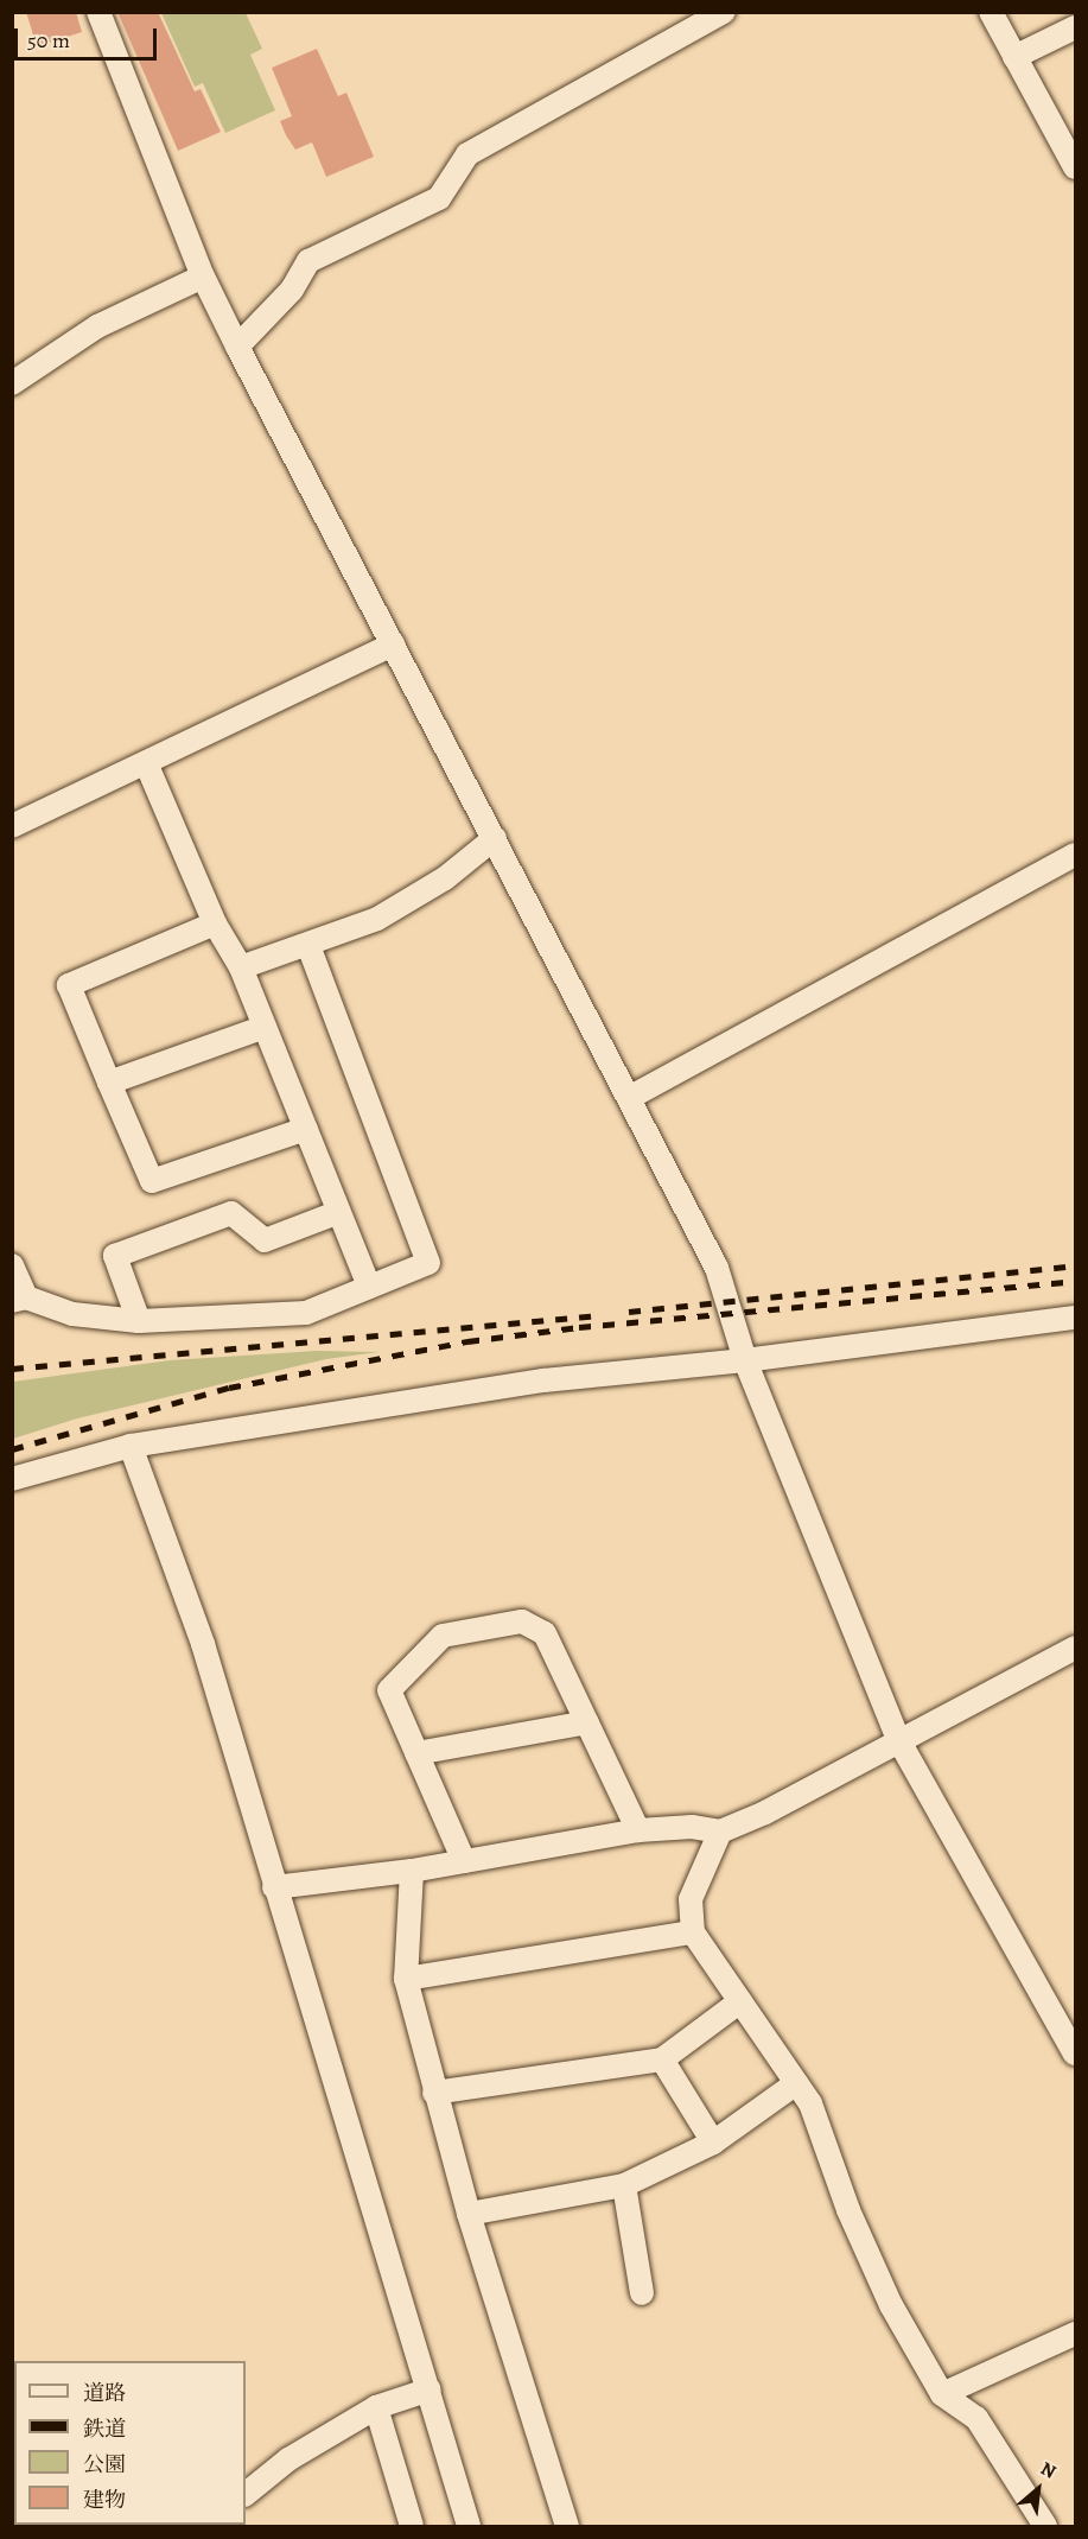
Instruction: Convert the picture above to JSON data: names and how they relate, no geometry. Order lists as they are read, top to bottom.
{
  "legend": [
    "道路",
    "鉄道",
    "公園",
    "建物"
  ],
  "scale_bar": "50 m",
  "north": "top right"
}
